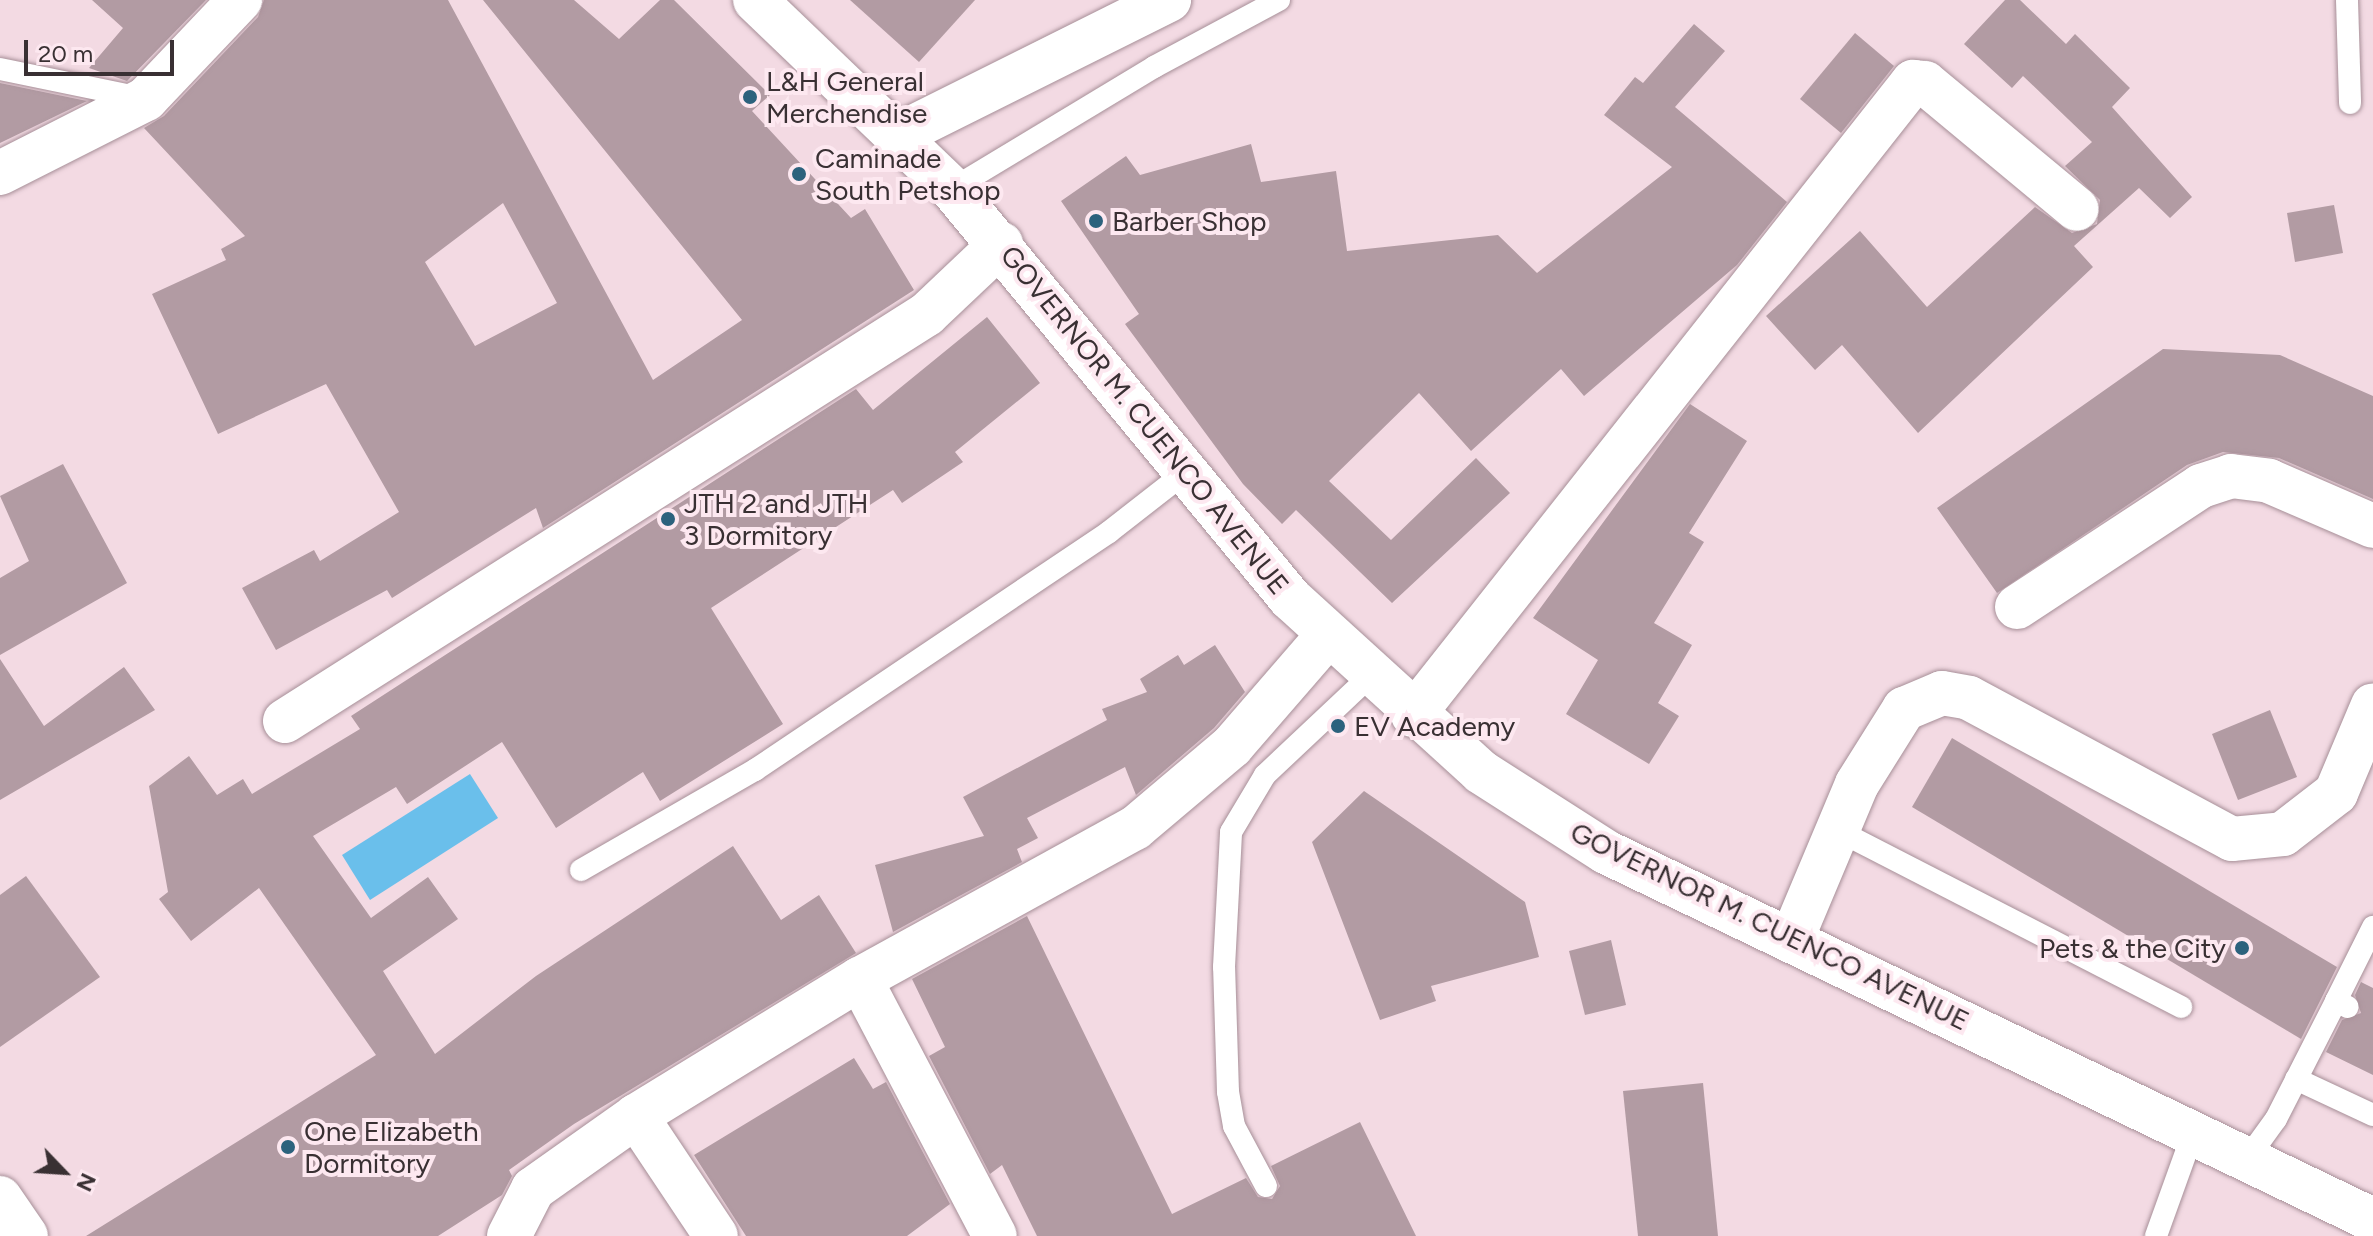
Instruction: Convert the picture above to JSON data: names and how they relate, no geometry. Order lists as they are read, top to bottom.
{
  "streets": {
    "street": ["GOVERNOR M. CUENCO AVENUE"]
  },
  "places": [
    "L&H General Merchendise",
    "Caminade South Petshop",
    "Barber Shop",
    "JTH 2 and JTH 3 Dormitory",
    "EV Academy",
    "Pets & the City",
    "One Elizabeth Dormitory"
  ],
  "scale_bar": "20 m",
  "north": "bottom right"
}
